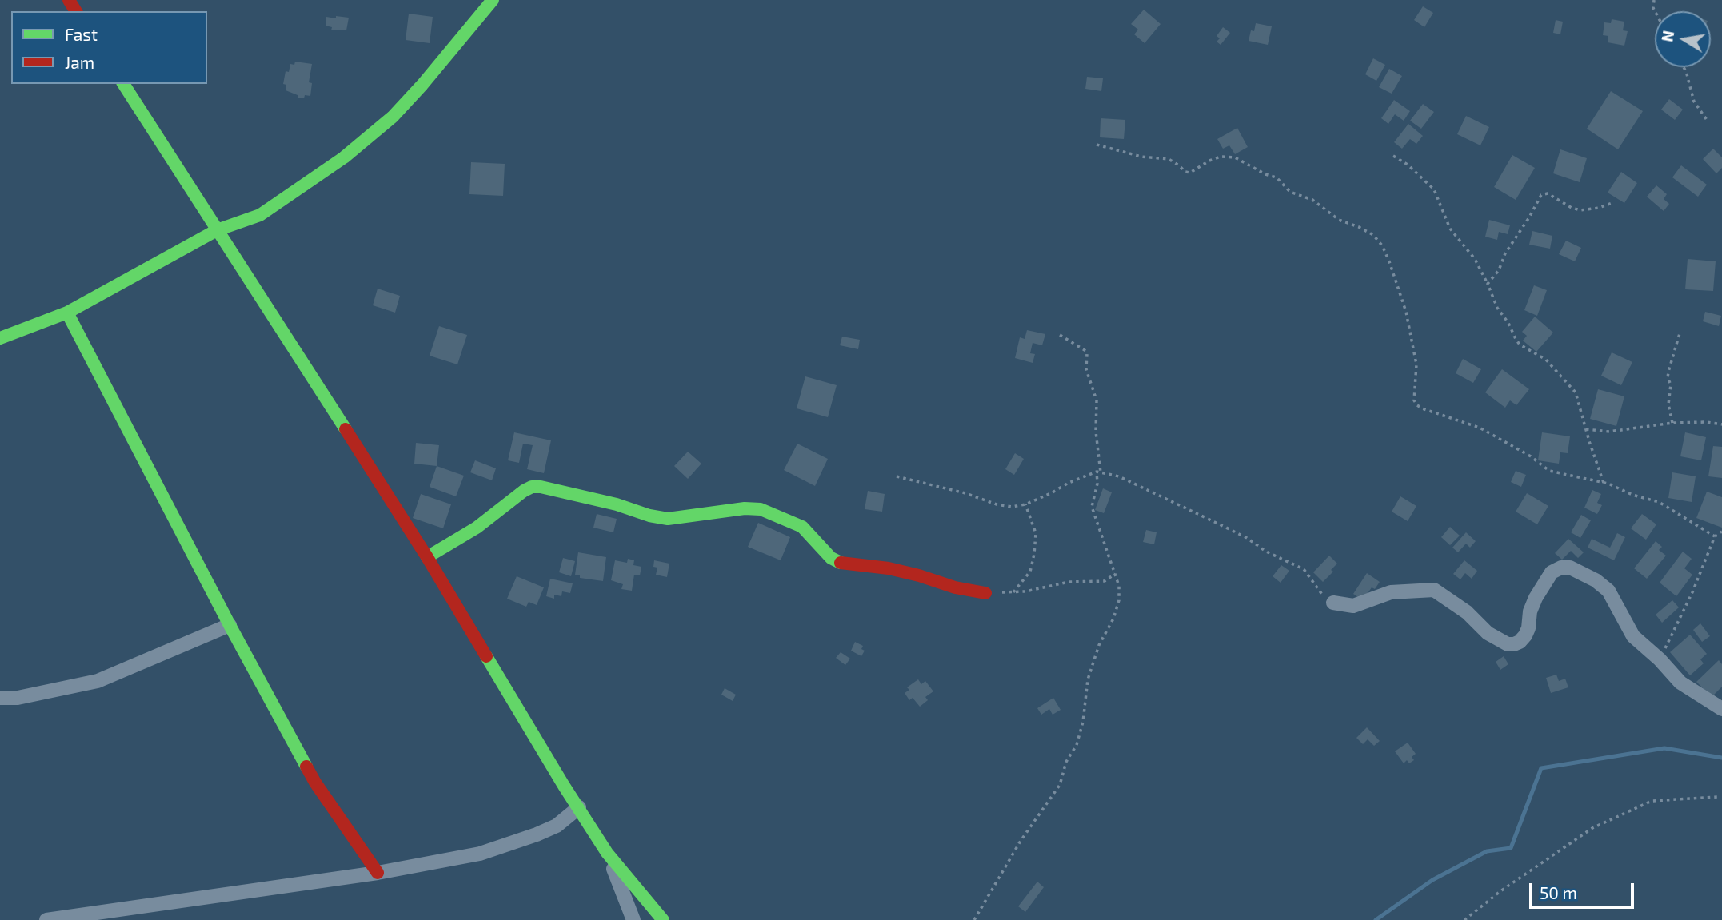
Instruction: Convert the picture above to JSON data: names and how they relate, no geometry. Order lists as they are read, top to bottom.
{
  "legend": ["Fast", "Jam"],
  "scale_bar": "50 m",
  "north": "left"
}
